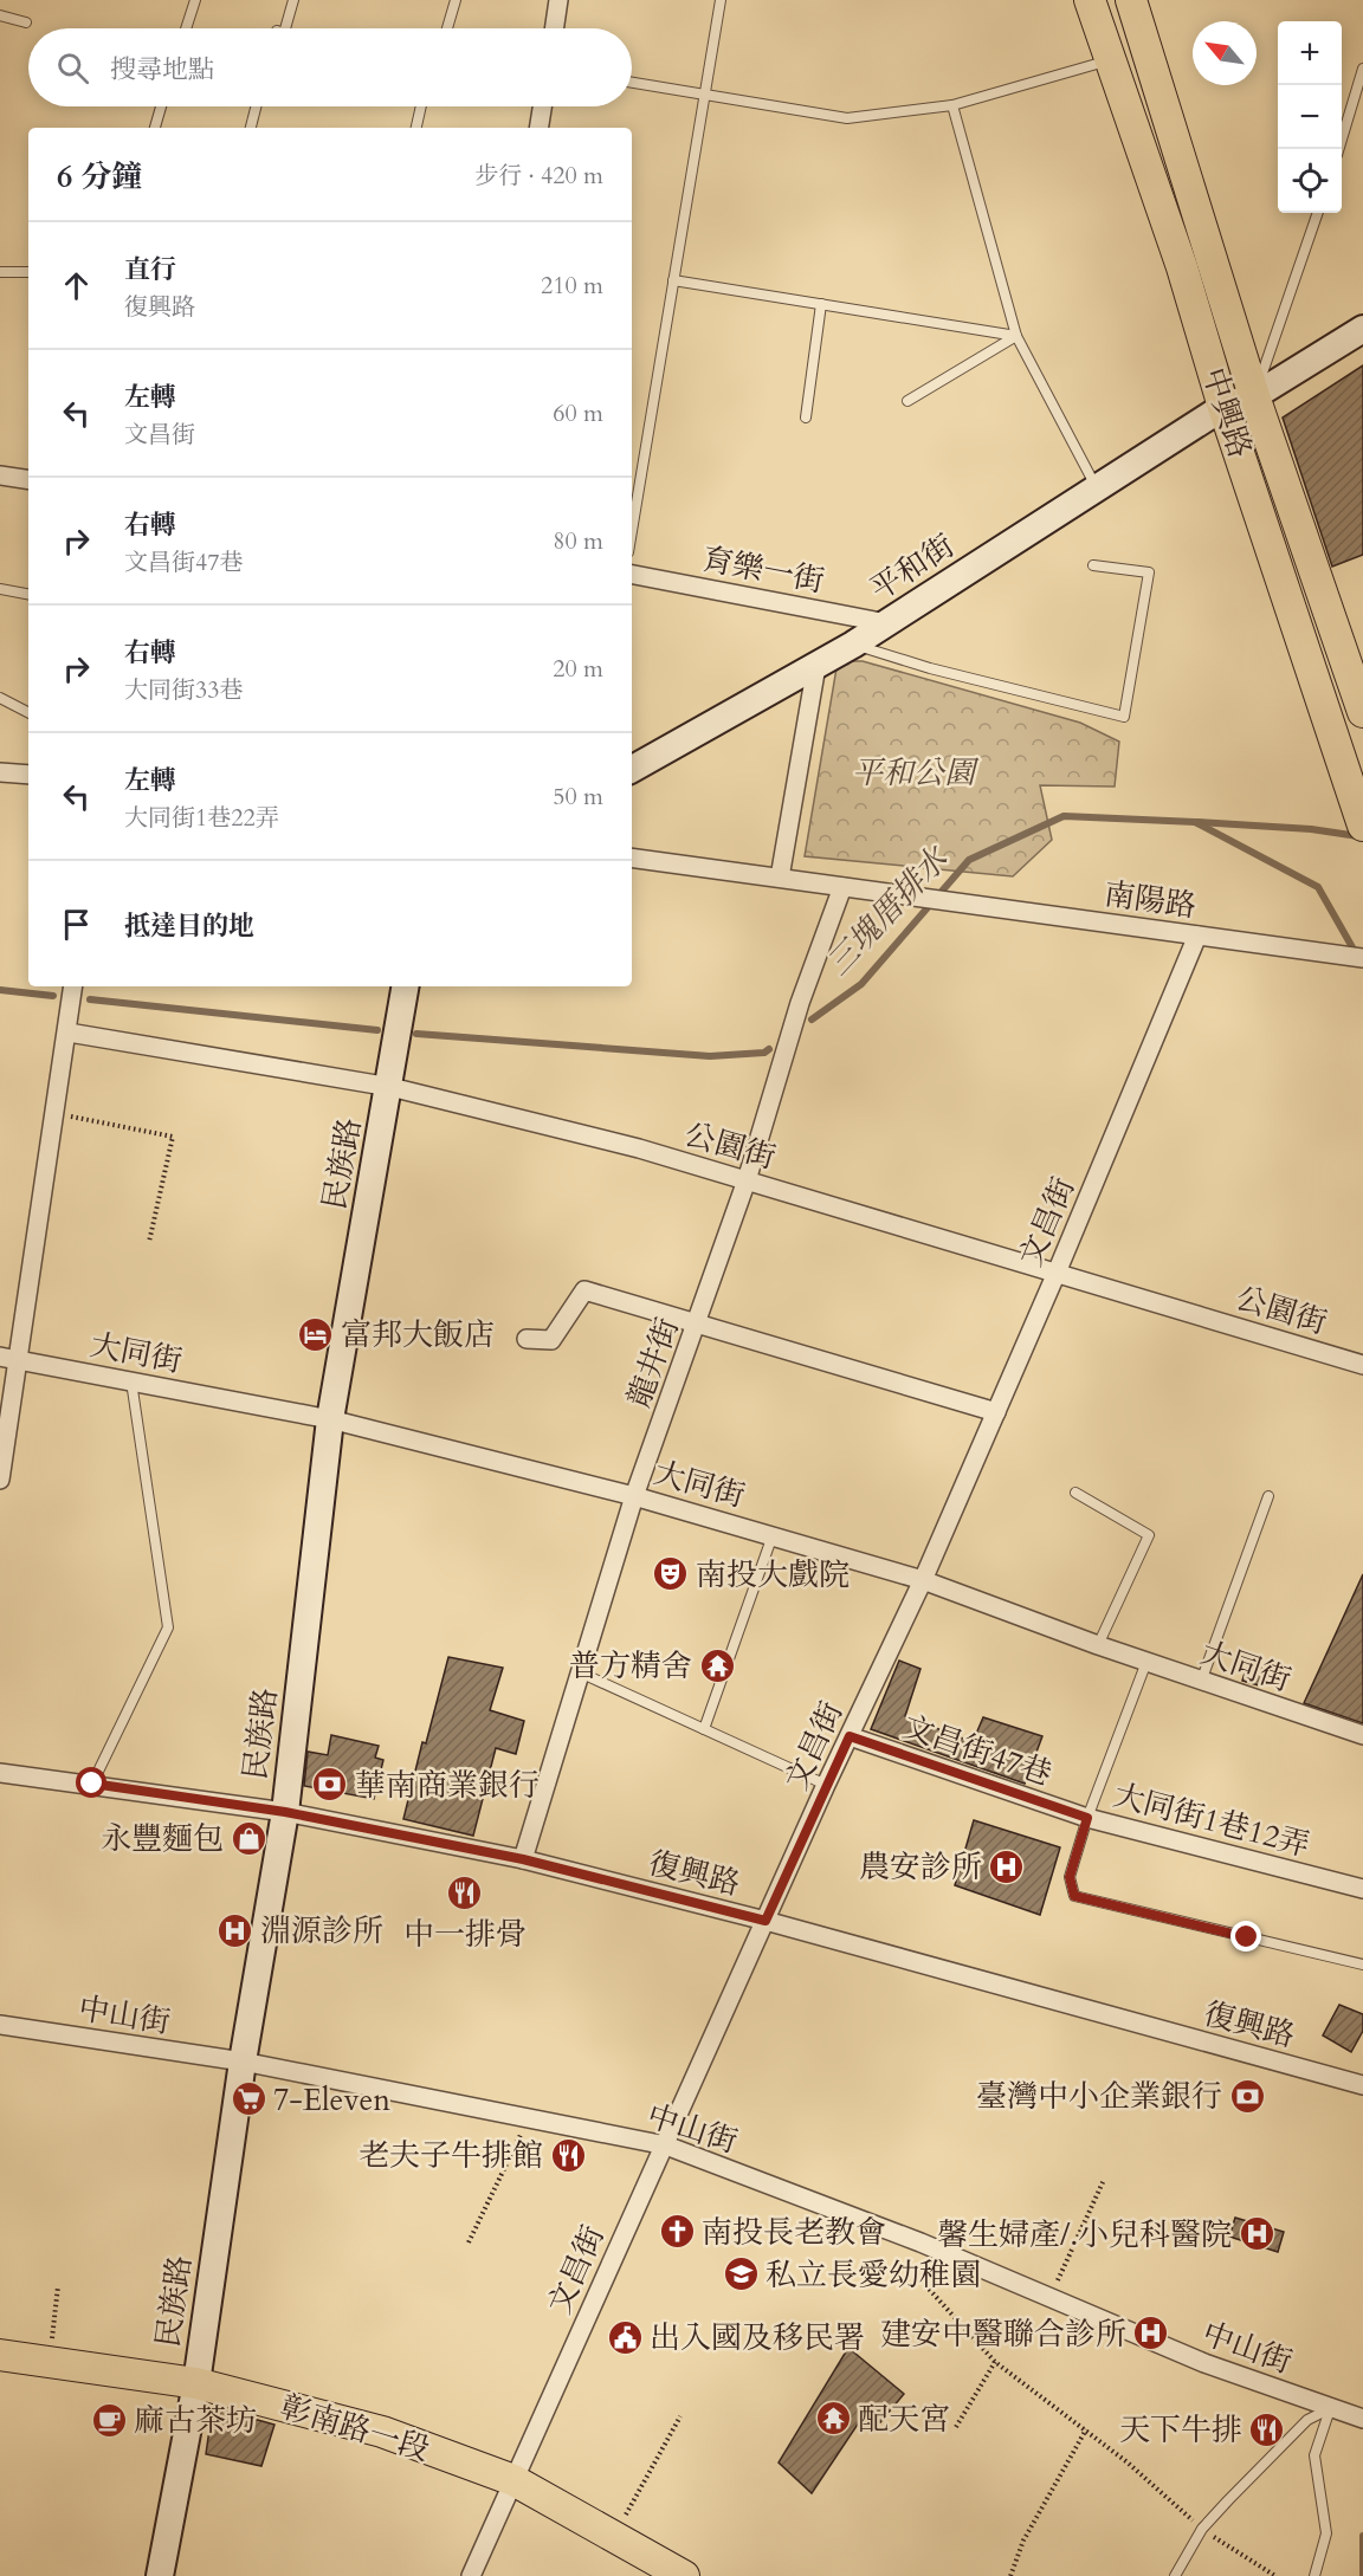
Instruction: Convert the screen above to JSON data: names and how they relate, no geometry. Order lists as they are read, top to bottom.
{
  "streets": {
    "main road": [
      "中興路",
      "平和街",
      "民族路",
      "彰南路一段"
    ],
    "street": [
      "育樂一街",
      "南陽路",
      "公園街",
      "文昌街",
      "大同街",
      "龍井街",
      "文昌街47巷",
      "大同街1巷12弄",
      "復興路",
      "中山街"
    ]
  },
  "crossings": [
    ["中興路", "平和街"],
    ["平和街", "育樂一街"],
    ["南陽路", "文昌街"],
    ["南陽路", "龍井街"],
    ["公園街", "民族路"],
    ["公園街", "文昌街"],
    ["公園街", "龍井街"],
    ["民族路", "大同街"],
    ["民族路", "復興路"],
    ["民族路", "中山街"],
    ["民族路", "彰南路一段"],
    ["文昌街", "大同街"],
    ["文昌街", "文昌街47巷"],
    ["文昌街", "復興路"],
    ["文昌街", "中山街"],
    ["文昌街", "彰南路一段"],
    ["大同街", "龍井街"],
    ["龍井街", "復興路"],
    ["文昌街47巷", "大同街1巷12弄"]
  ],
  "water": ["三塊厝排水"],
  "parks": ["平和公園"],
  "places": {
    "hotel": ["富邦大飯店"],
    "theatre": ["南投大戲院"],
    "temple": ["普方精舍", "配天宮"],
    "bank": ["華南商業銀行", "臺灣中小企業銀行"],
    "shop": ["永豐麵包"],
    "hospital": [
      "農安診所",
      "淵源診所",
      "馨生婦產/.小兒科醫院",
      "建安中醫聯合診所"
    ],
    "restaurant": ["中一排骨", "老夫子牛排館", "天下牛排"],
    "supermarket": ["7-Eleven"],
    "church": ["南投長老教會"],
    "school or university": ["私立長愛幼稚園"],
    "public building": ["出入國及移民署"],
    "cafe": ["麻古茶坊"]
  },
  "north": "top left",
  "page": {
    "map_buttons": ["+", "−"],
    "search": "搜尋地點",
    "heading": ["6 分鐘", "步行 · 420 m"],
    "list": [
      ["直行", "復興路", "210 m"],
      ["左轉", "文昌街", "60 m"],
      ["右轉", "文昌街47巷", "80 m"],
      ["右轉", "大同街33巷", "20 m"],
      ["左轉", "大同街1巷22弄", "50 m"],
      "抵達目的地"
    ]
  }
}
